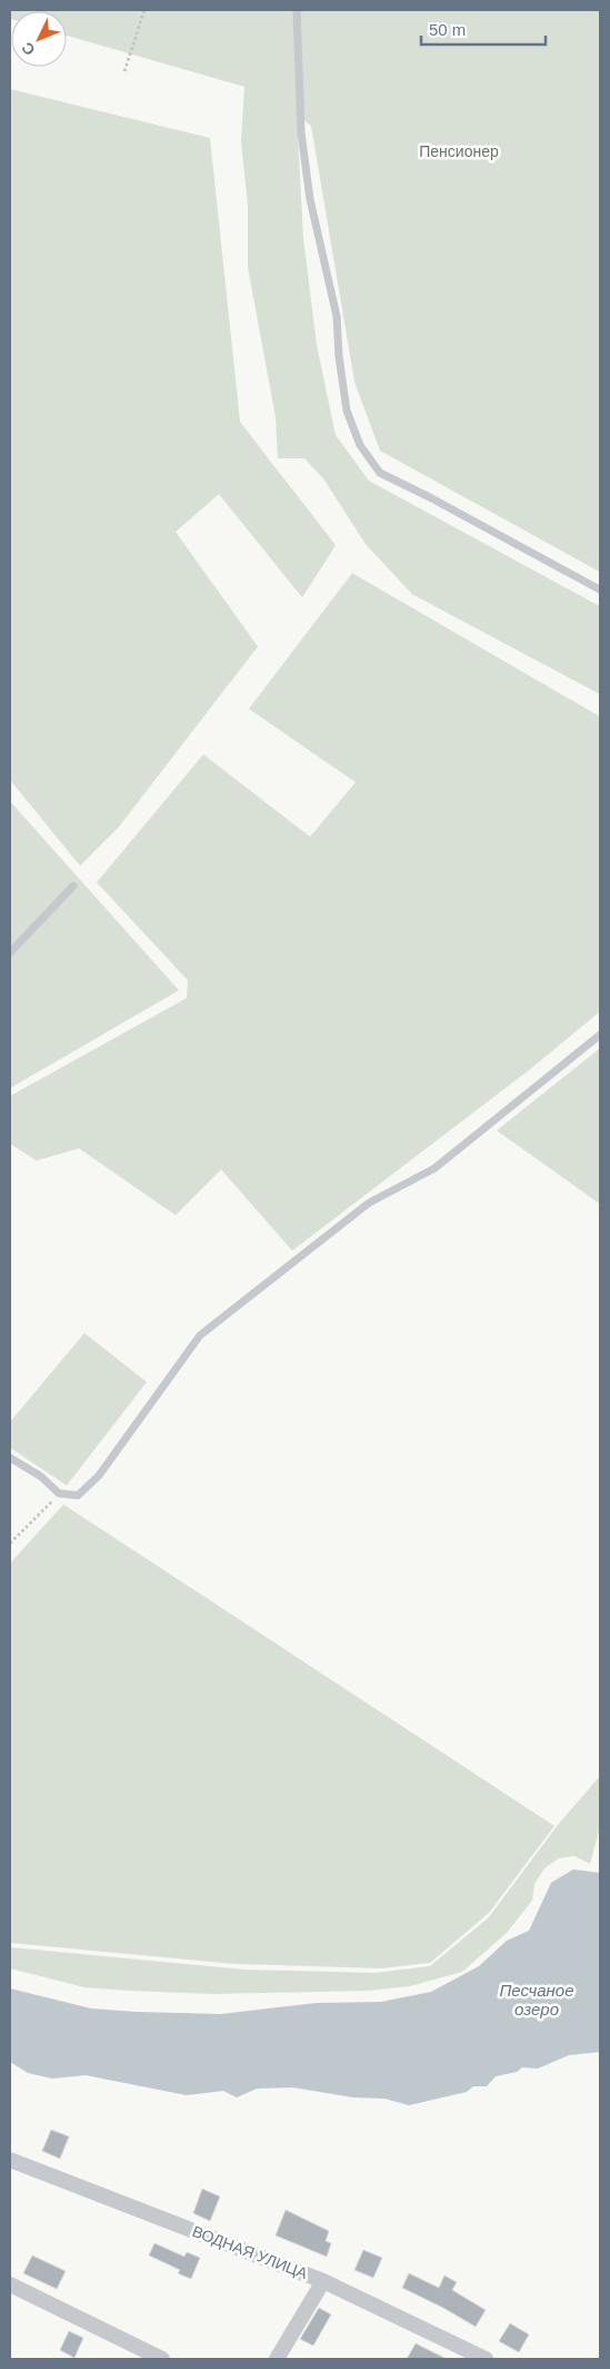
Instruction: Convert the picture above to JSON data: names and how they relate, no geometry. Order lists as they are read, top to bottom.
{
  "streets": {
    "street": ["ВОДНАЯ УЛИЦА"]
  },
  "water": ["Песчаное озеро"],
  "parks": ["Пенсионер"],
  "scale_bar": "50 m",
  "north": "bottom left"
}
